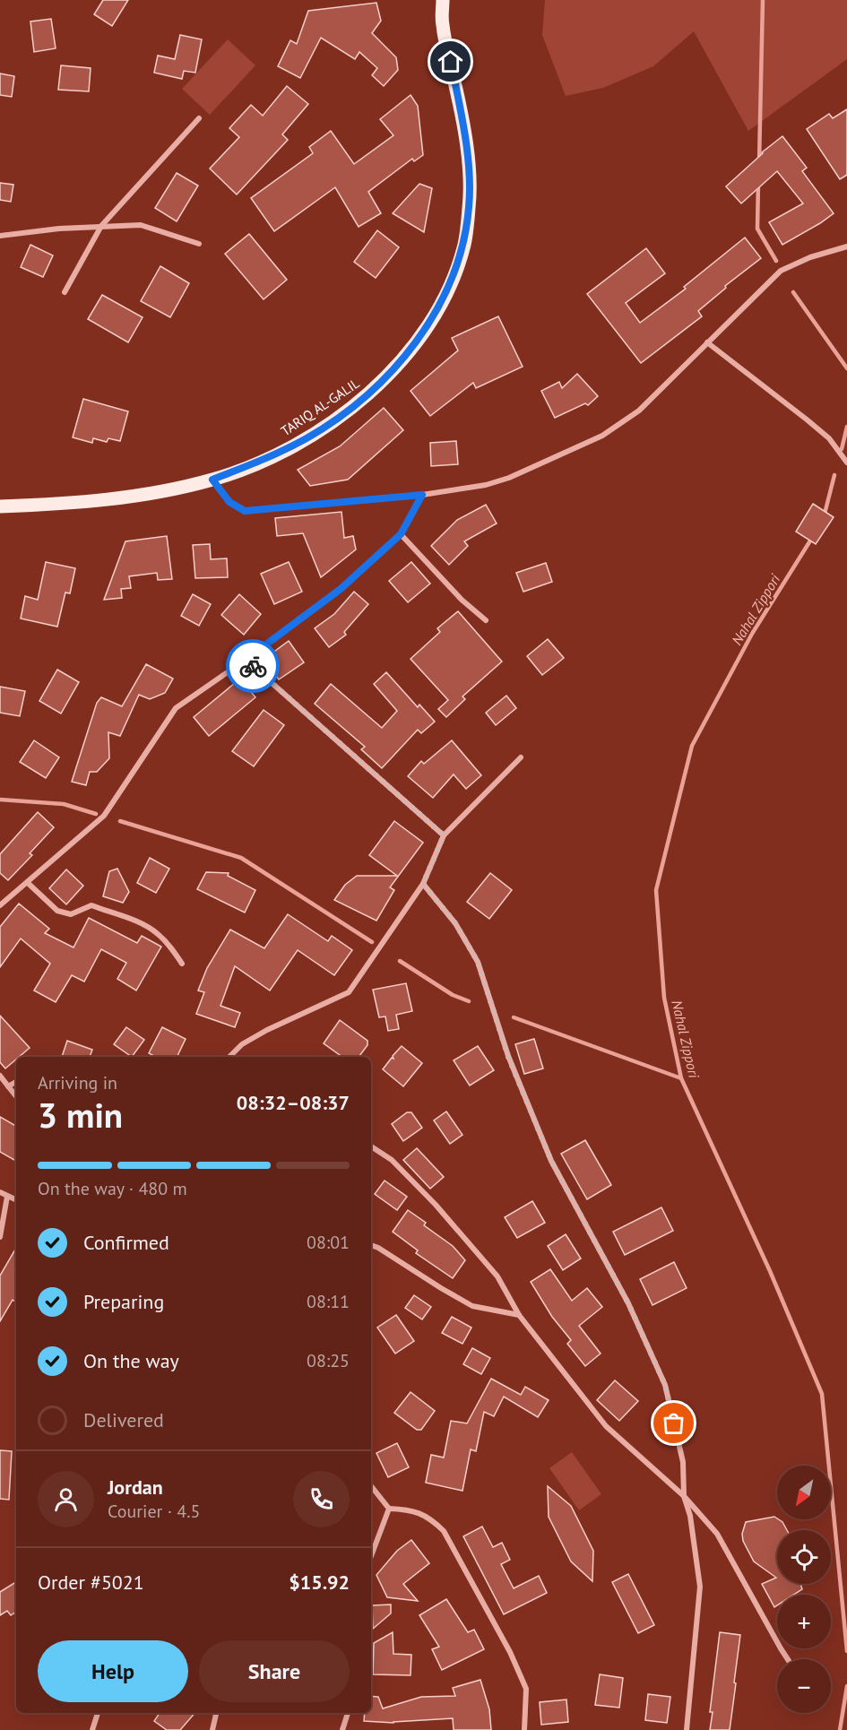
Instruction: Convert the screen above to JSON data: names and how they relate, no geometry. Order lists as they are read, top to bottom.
{
  "streets": {
    "main road": ["TARIQ AL-GALIL"]
  },
  "water": ["Nahal Zippori"],
  "north": "bottom left",
  "page": {
    "heading": ["3 min", "Arriving in", "08:32–08:37"],
    "panel": [
      "Jordan",
      "Courier · 4.5",
      "Order #5021",
      "$15.92"
    ],
    "bar": "On the way · 480 m",
    "list": [
      ["Confirmed", "08:01"],
      ["Preparing", "08:11"],
      ["On the way", "08:25"],
      "Delivered"
    ],
    "map_buttons": ["+", "−"],
    "buttons": ["Help", "Share"]
  }
}
